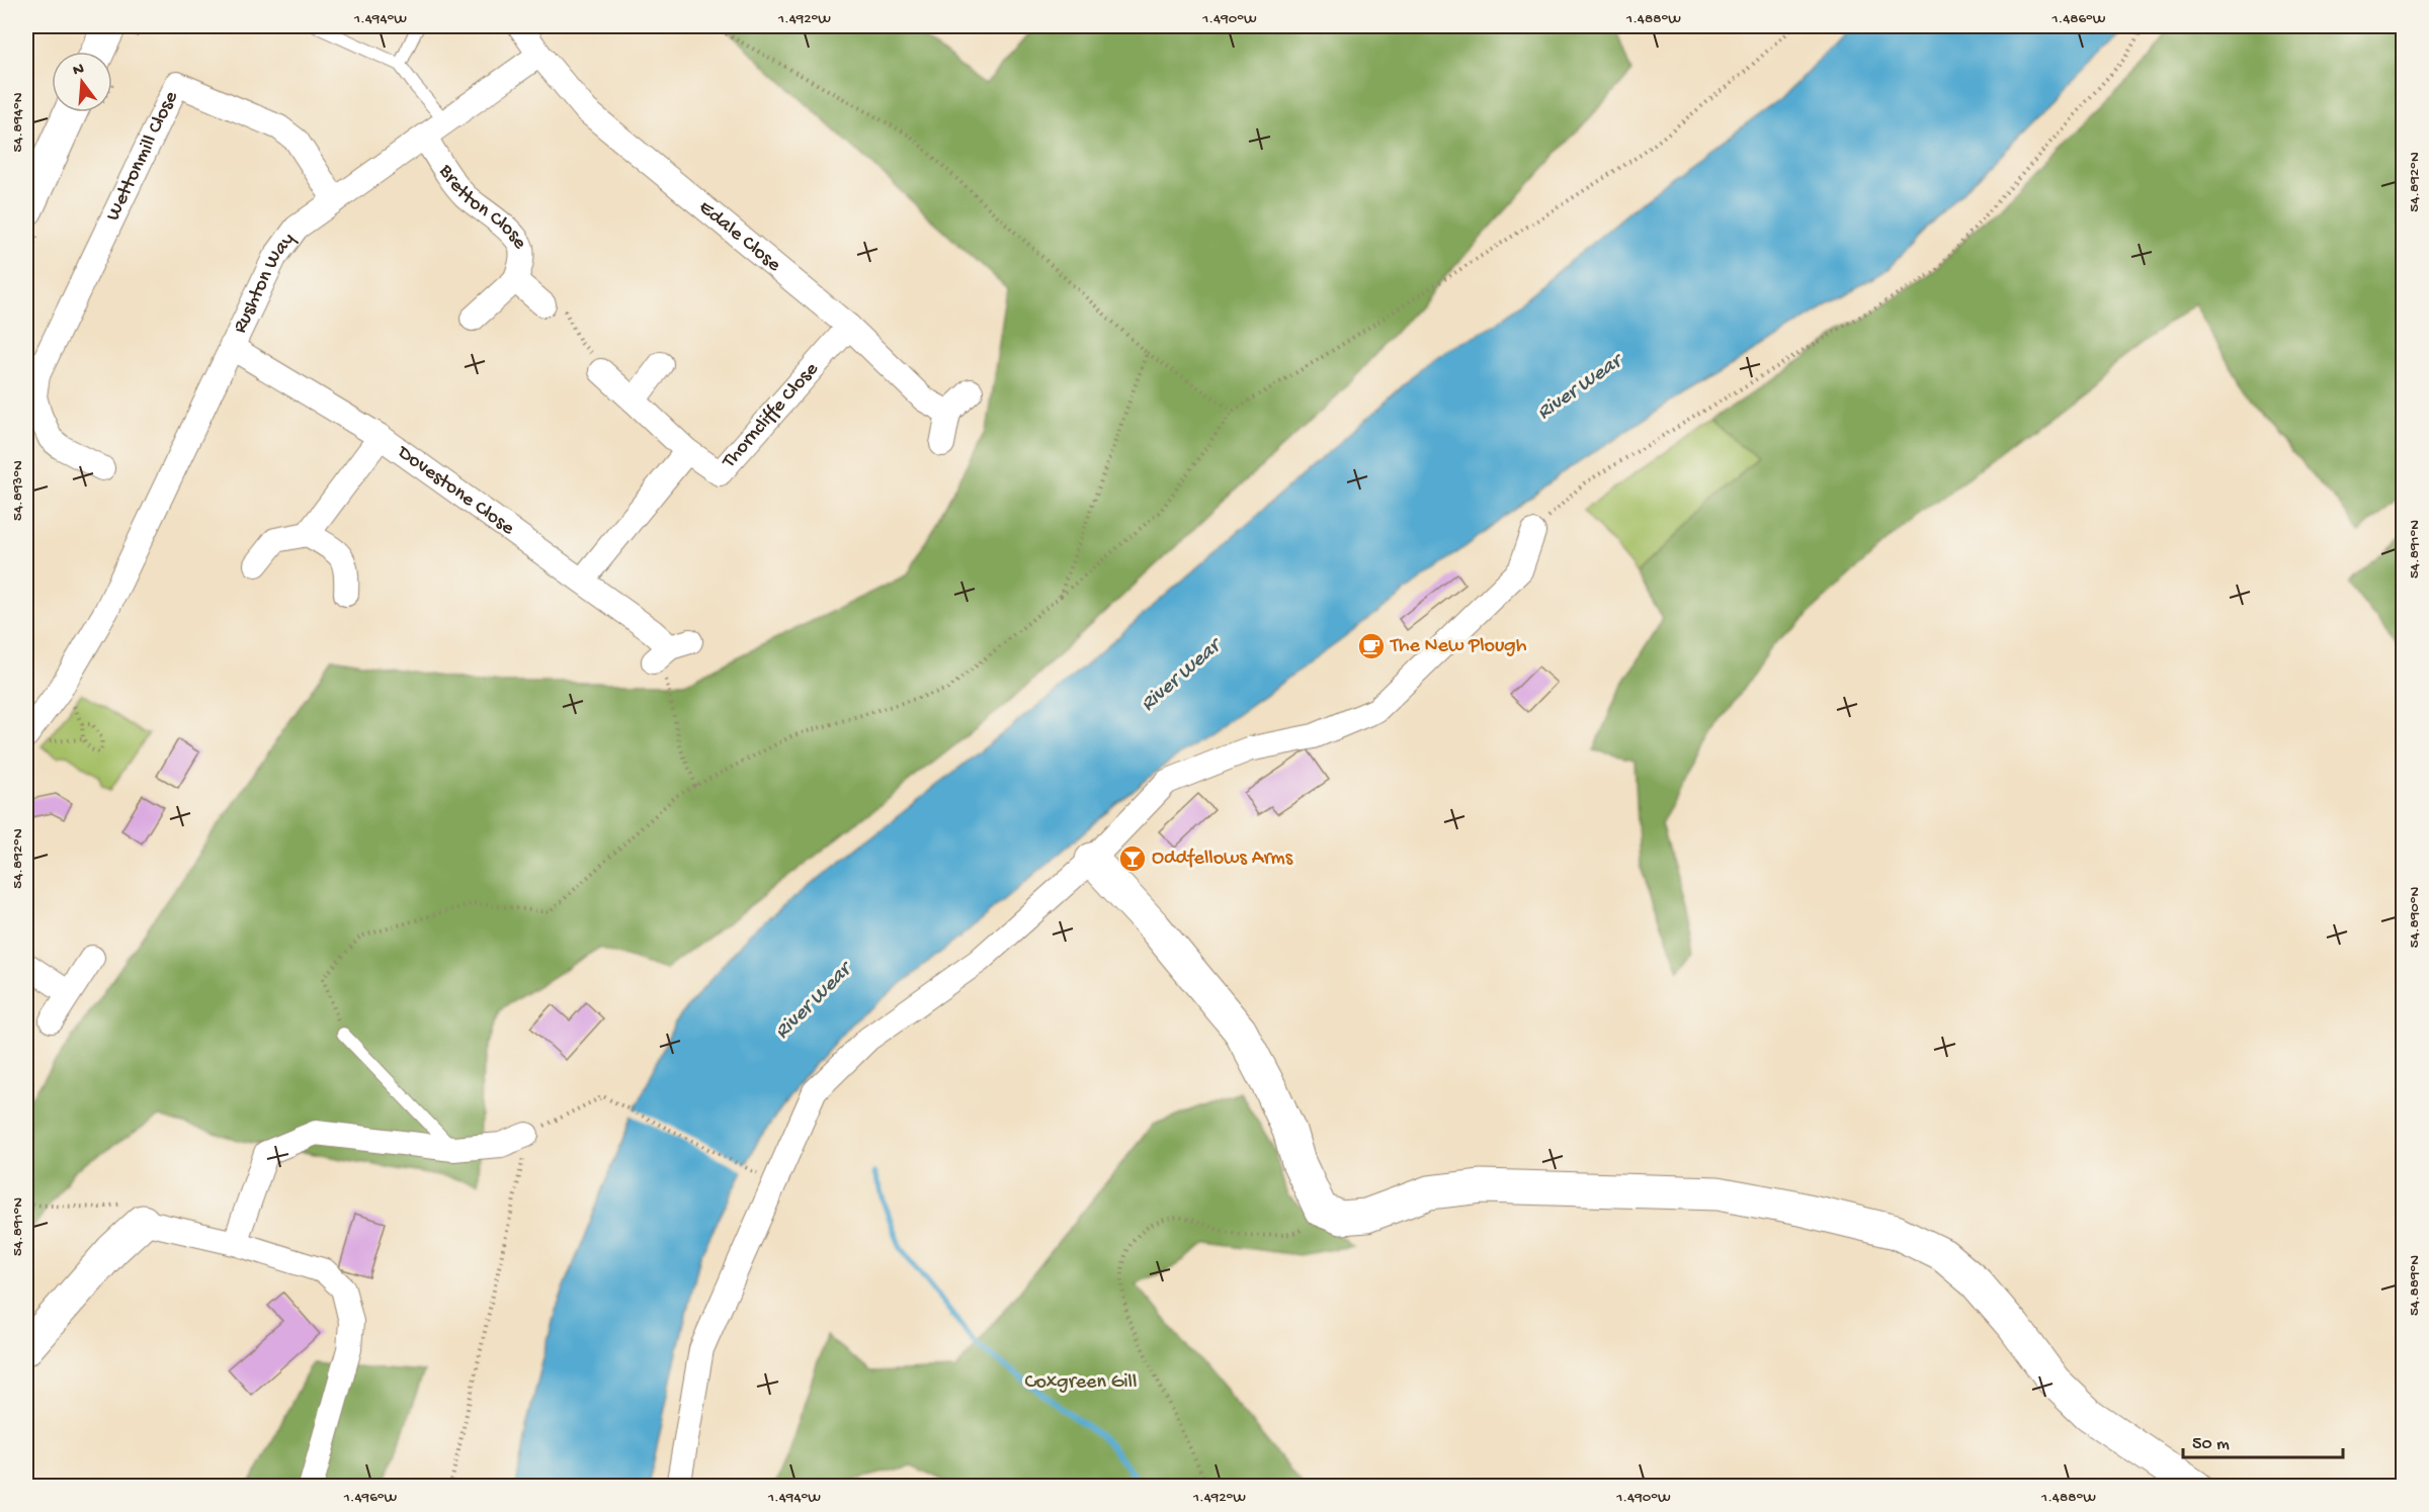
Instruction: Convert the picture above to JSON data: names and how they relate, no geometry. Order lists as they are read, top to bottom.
{
  "streets": {
    "street": [
      "Wettonmill Close",
      "Bretton Close",
      "Edale Close",
      "Rushton Way",
      "Thorncliffe Close",
      "Dovestone Close"
    ]
  },
  "crossings": [
    ["Wettonmill Close", "Rushton Way"],
    ["Bretton Close", "Rushton Way"],
    ["Edale Close", "Rushton Way"],
    ["Edale Close", "Thorncliffe Close"],
    ["Rushton Way", "Dovestone Close"]
  ],
  "water": ["River Wear"],
  "parks": ["Coxgreen Gill"],
  "places": {
    "cafe": ["The New Plough"],
    "bar": ["Oddfellows Arms"]
  },
  "scale_bar": "50 m",
  "north": "top",
  "coordinates": [
    "1.494°W",
    "1.492°W",
    "1.490°W",
    "1.488°W",
    "1.486°W",
    "54.894°N",
    "54.892°N",
    "54.893°N",
    "54.891°N",
    "54.890°N",
    "54.889°N",
    "1.496°W"
  ]
}
